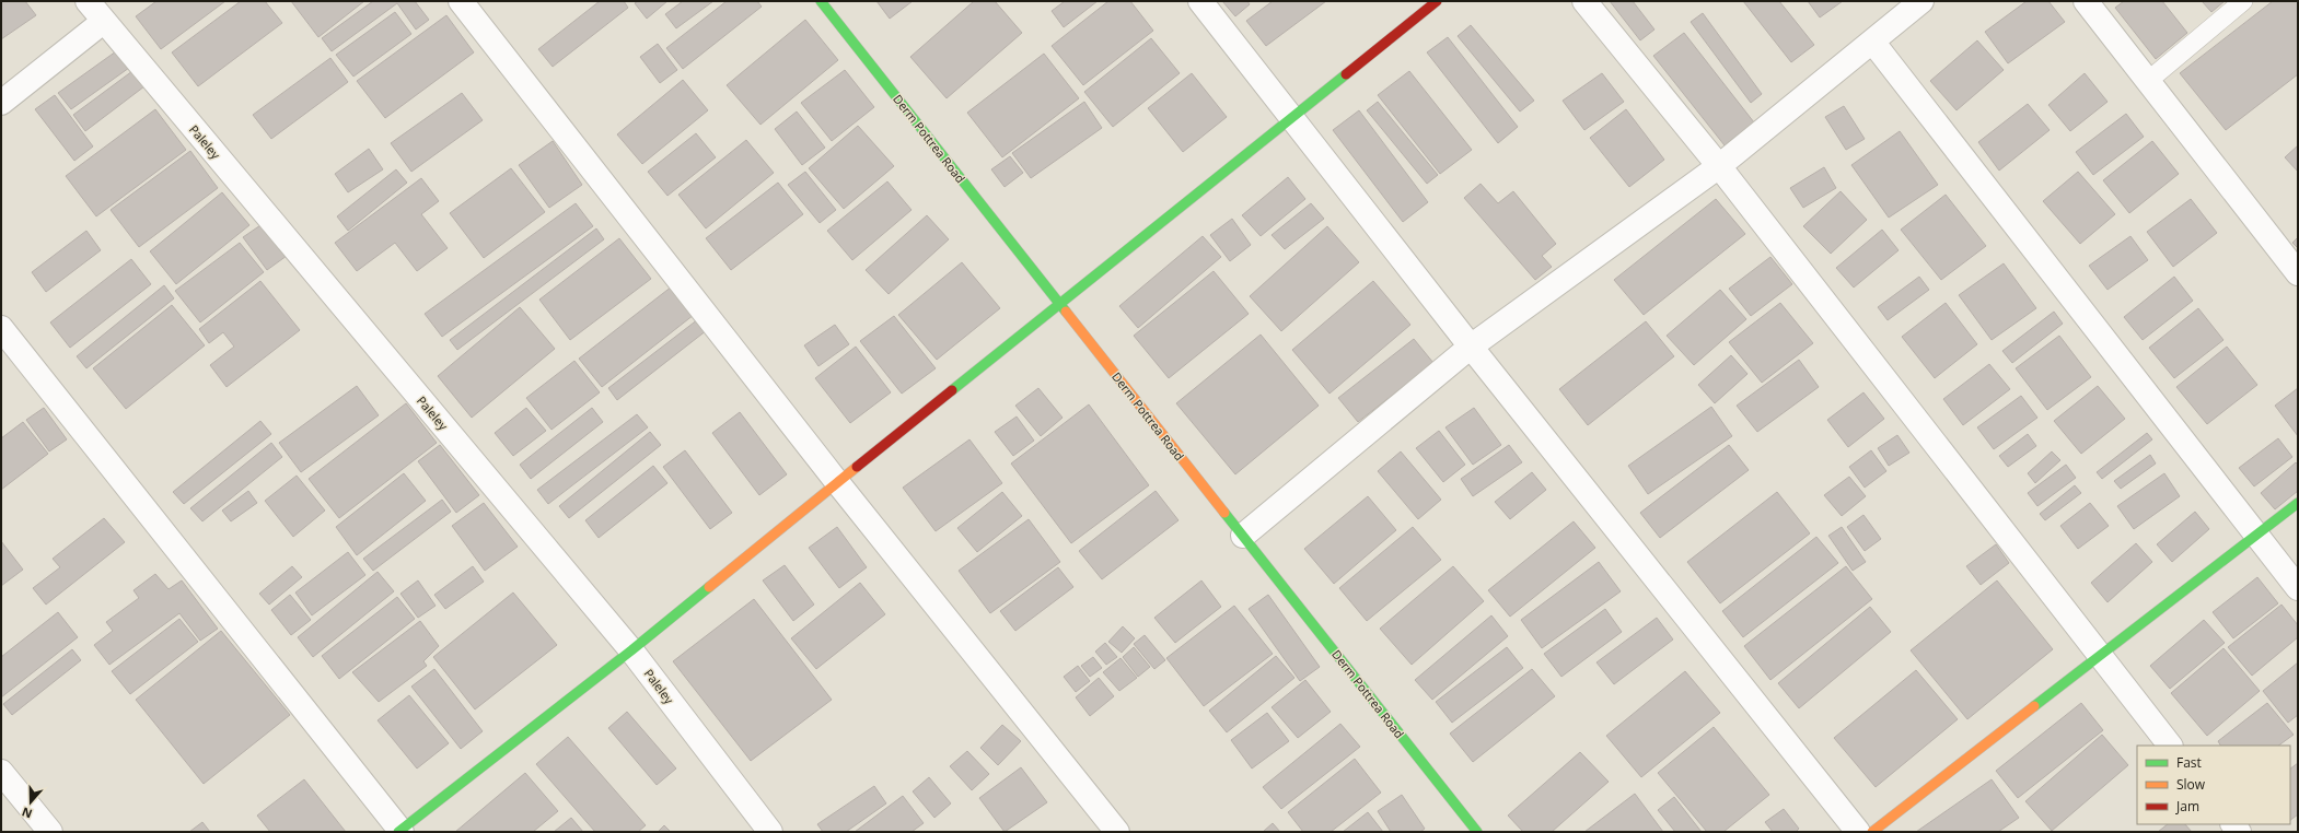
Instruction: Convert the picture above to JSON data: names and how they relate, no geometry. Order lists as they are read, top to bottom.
{
  "streets": {
    "street": ["Derm Pottrea Road", "Paleley"]
  },
  "legend": ["Fast", "Slow", "Jam"],
  "north": "bottom"
}
